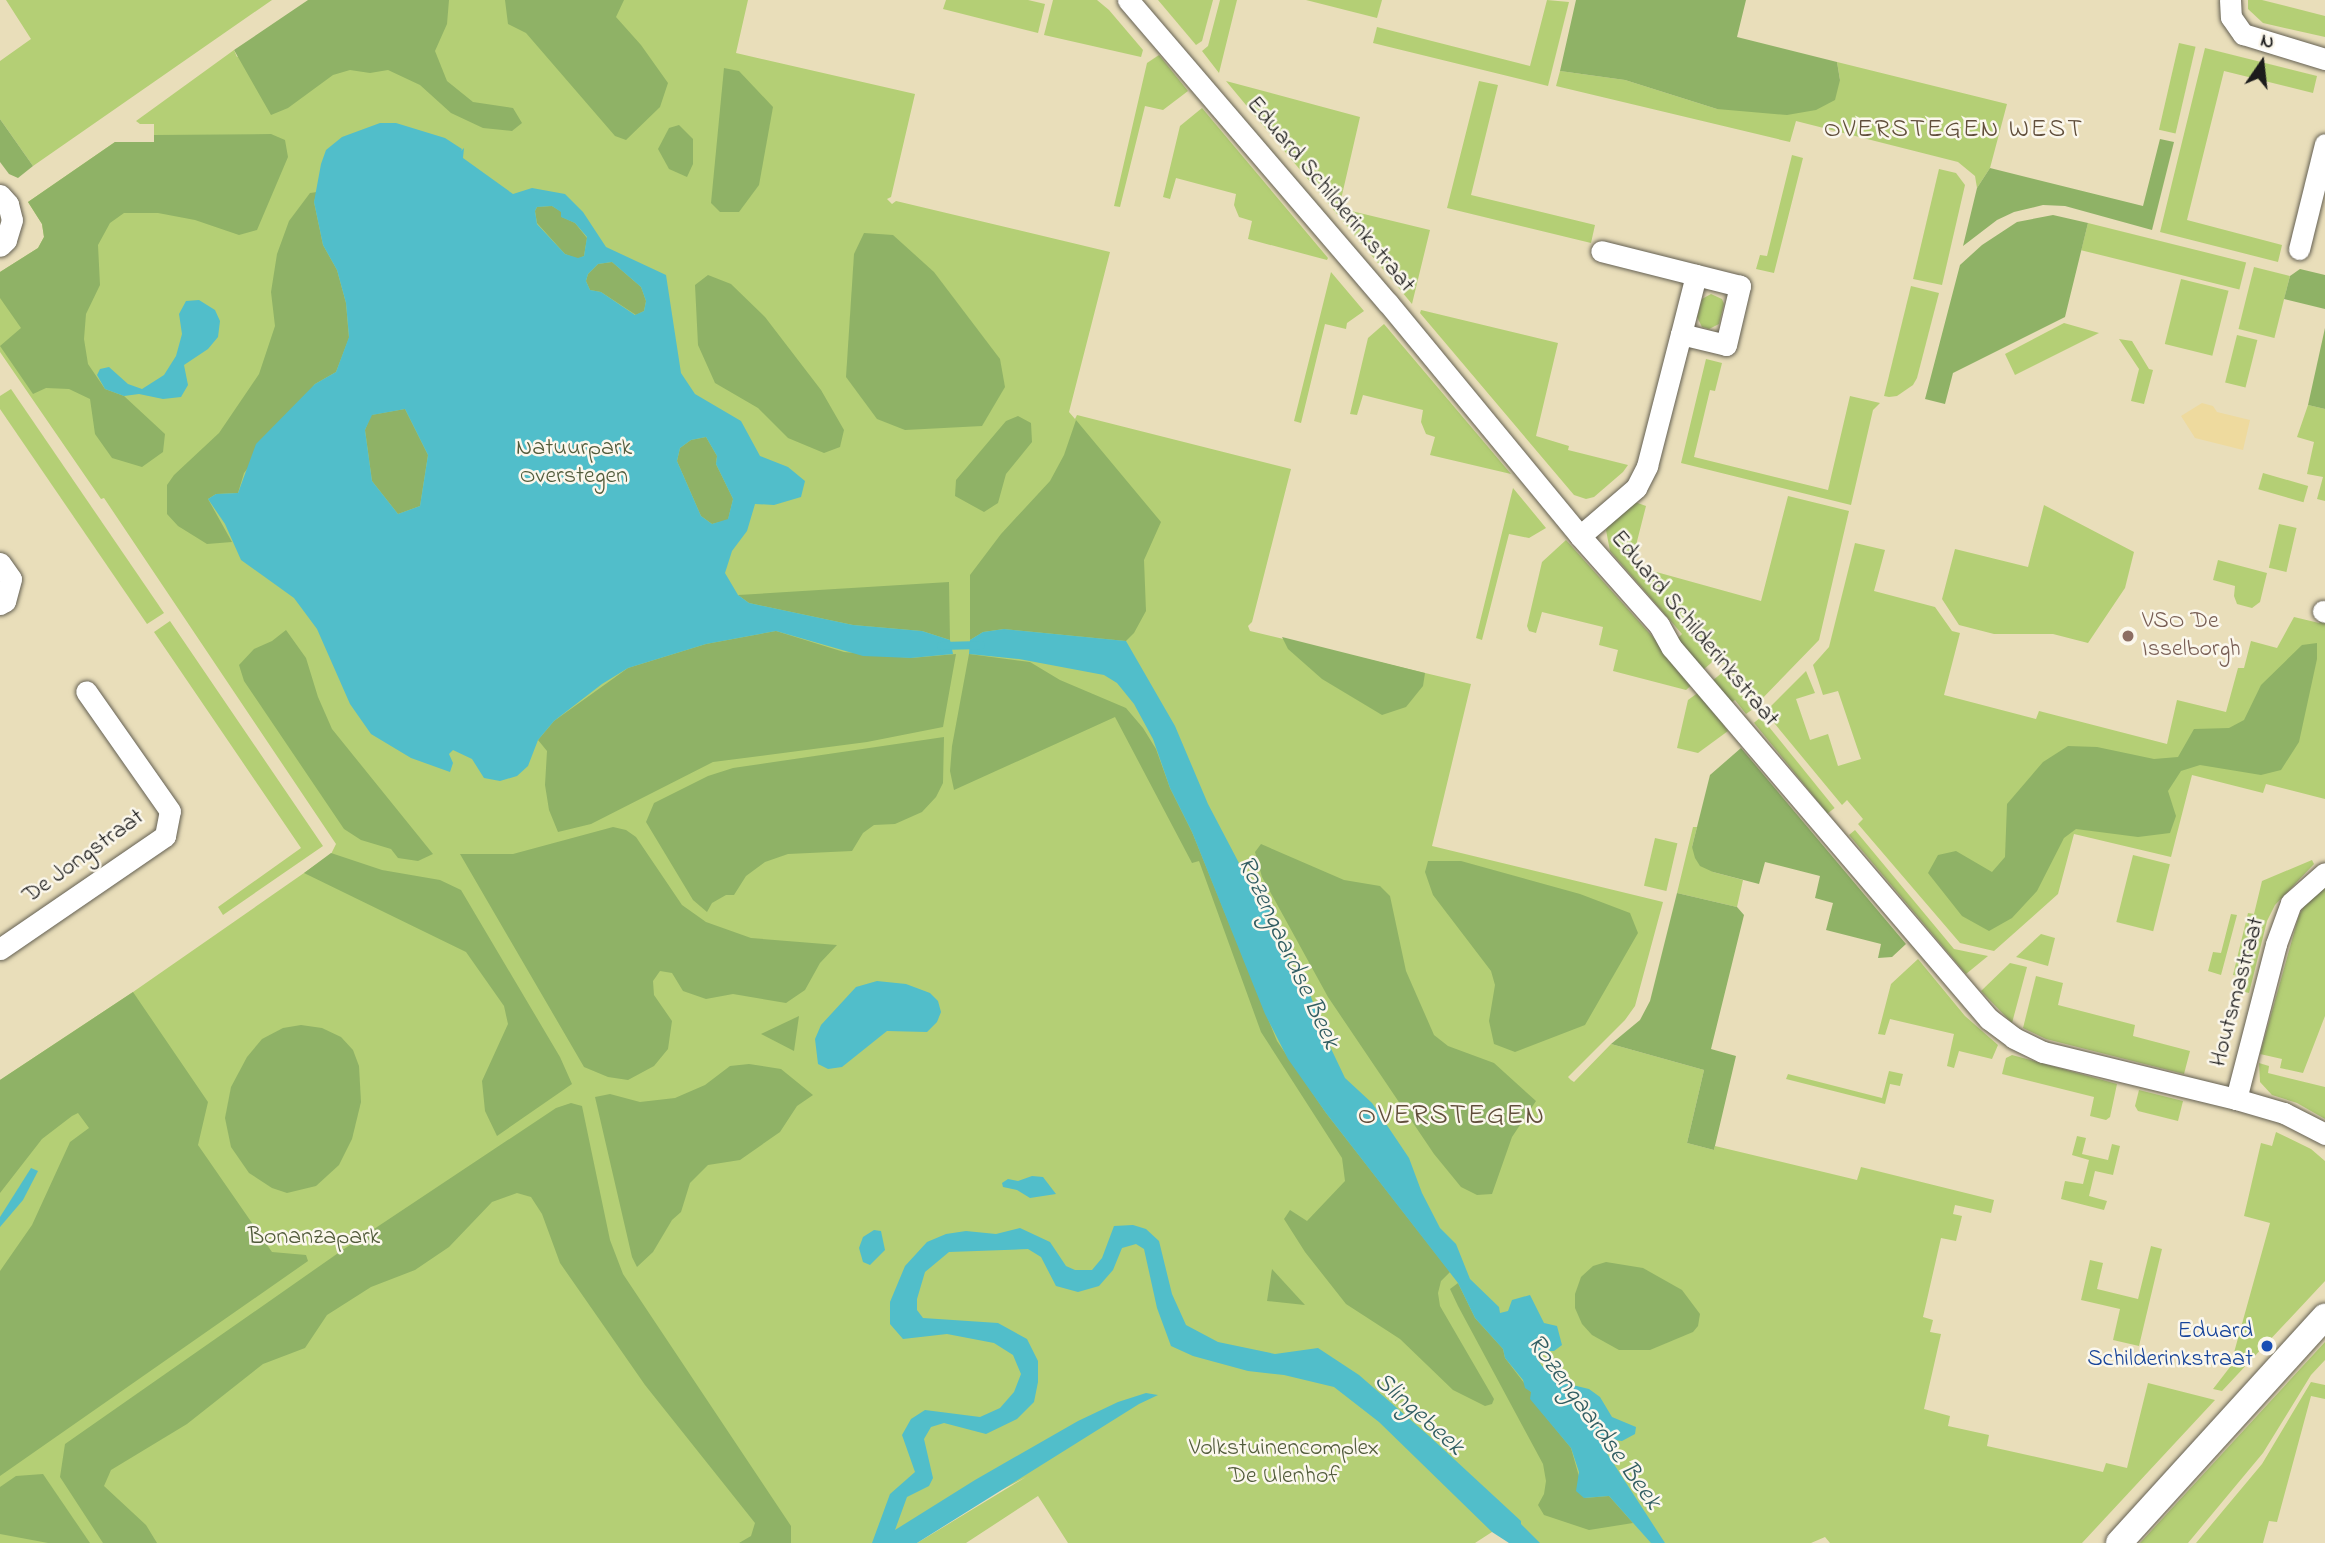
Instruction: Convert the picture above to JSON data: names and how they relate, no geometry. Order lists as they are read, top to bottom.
{
  "streets": {
    "street": ["Eduard Schilderinkstraat", "De Jongstraat", "Houtsmastraat"]
  },
  "crossings": [
    ["Eduard Schilderinkstraat", "Houtsmastraat"]
  ],
  "districts": ["OVERSTEGEN WEST", "OVERSTEGEN"],
  "water": ["Rozengaardse Beek", "Slingebeek"],
  "parks": ["Natuurpark Overstegen", "Bonanzapark", "Volkstuinencomplex De Ulenhof"],
  "places": ["VSO De Isselborgh", "Eduard Schilderinkstraat"],
  "north": "top"
}
